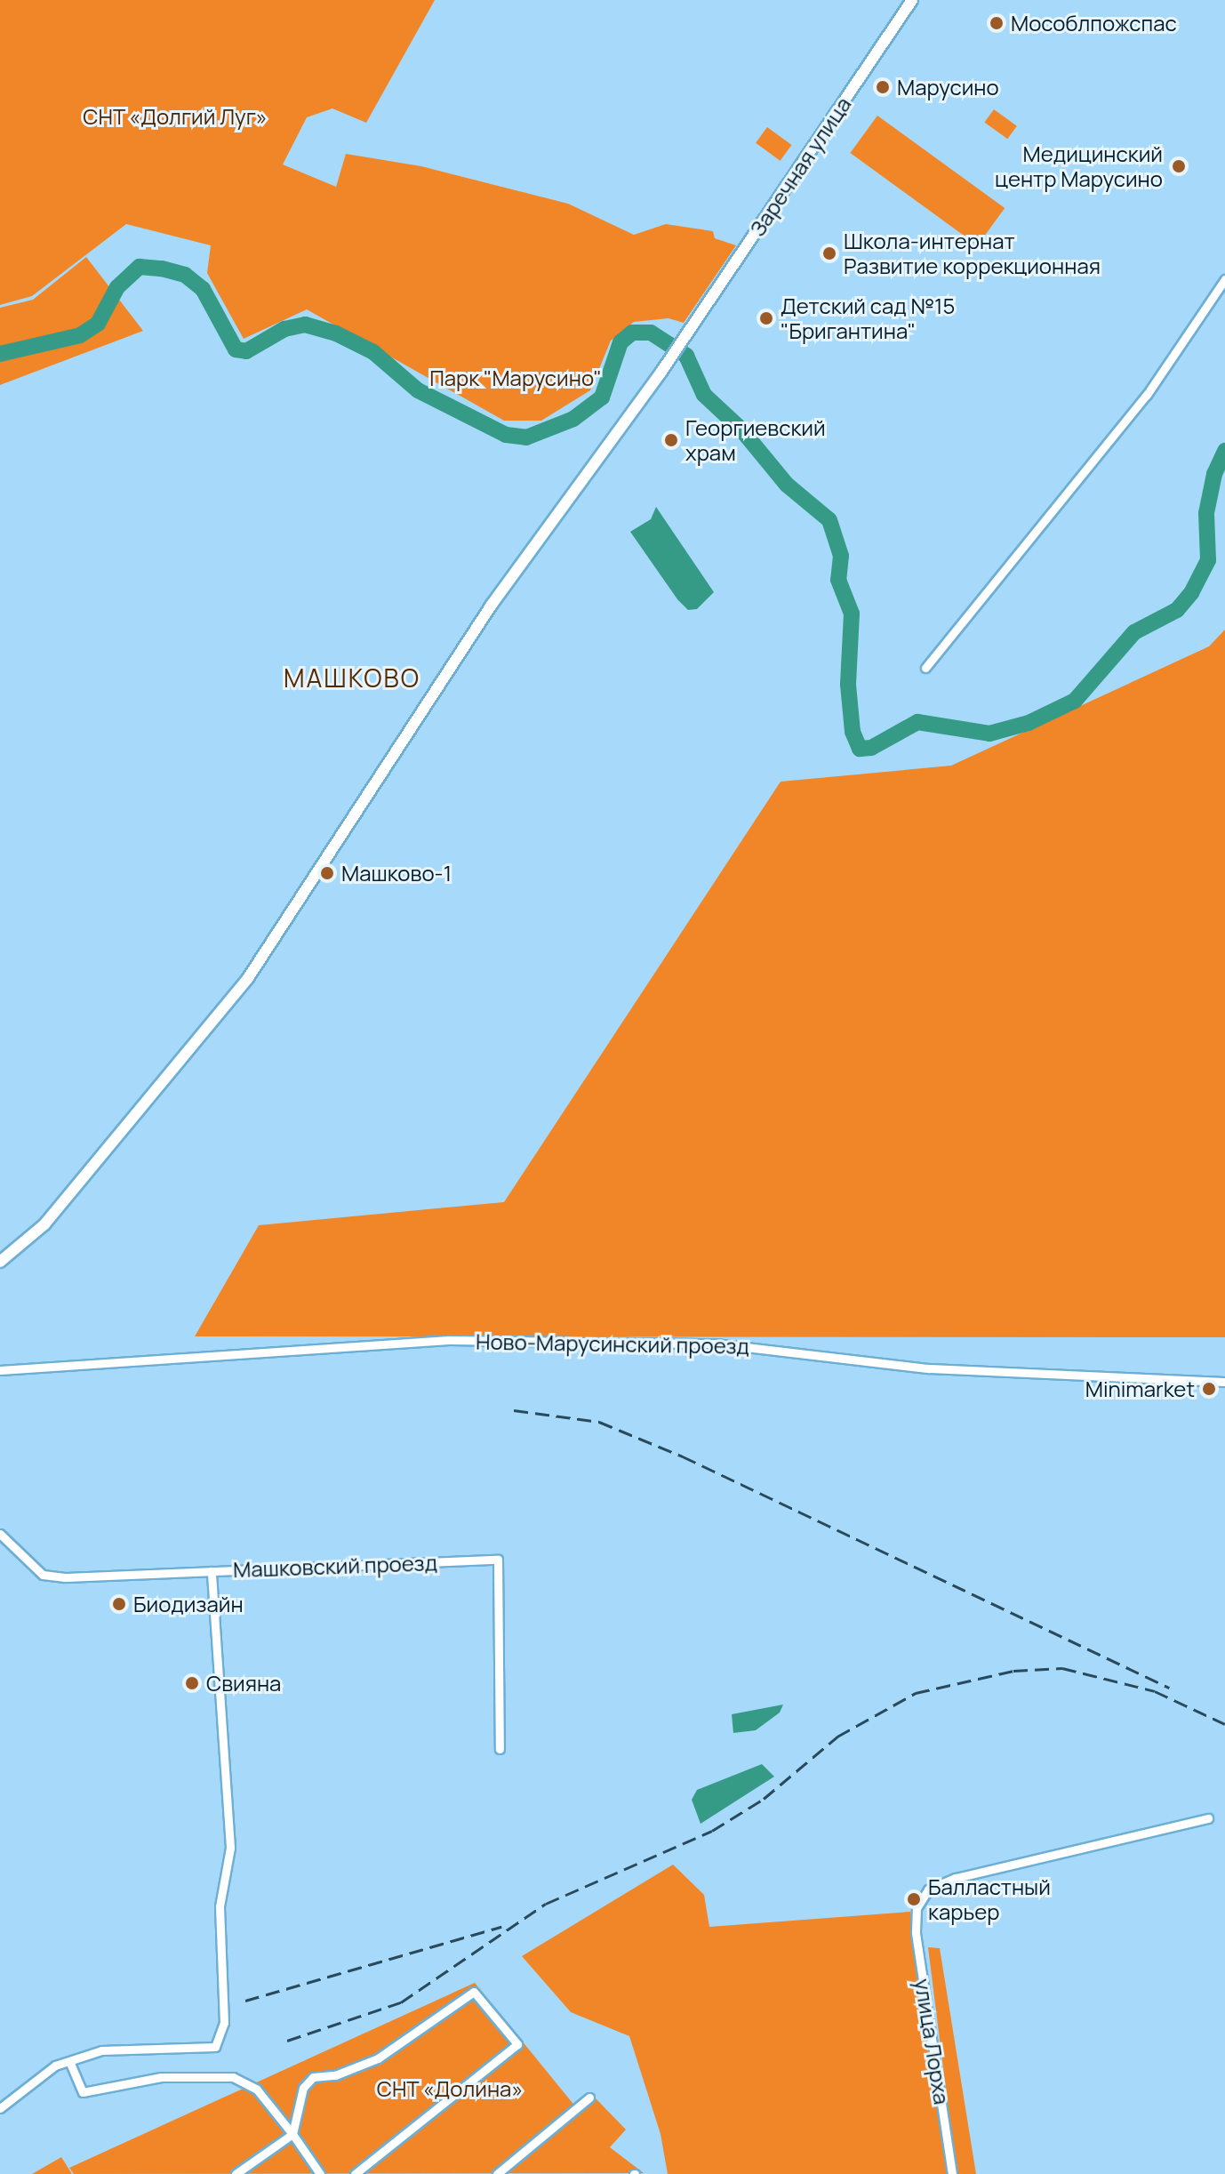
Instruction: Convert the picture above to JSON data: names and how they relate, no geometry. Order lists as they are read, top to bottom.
{
  "streets": {
    "street": [
      "Заречная улица",
      "Ново-Марусинский проезд",
      "Машковский проезд",
      "улица Лорха"
    ]
  },
  "districts": ["МАШКОВО"],
  "parks": ["СНТ «Долгий Луг»", "Парк \"Марусино\"", "СНТ «Долина»"],
  "places": [
    "Мособлпожспас",
    "Марусино",
    "Медицинский центр Марусино",
    "Школа-интернат Развитие коррекционная",
    "Детский сад №15 \"Бригантина\"",
    "Георгиевский храм",
    "Машково-1",
    "Minimarket",
    "Биодизайн",
    "Свияна",
    "Балластный карьер"
  ]
}
